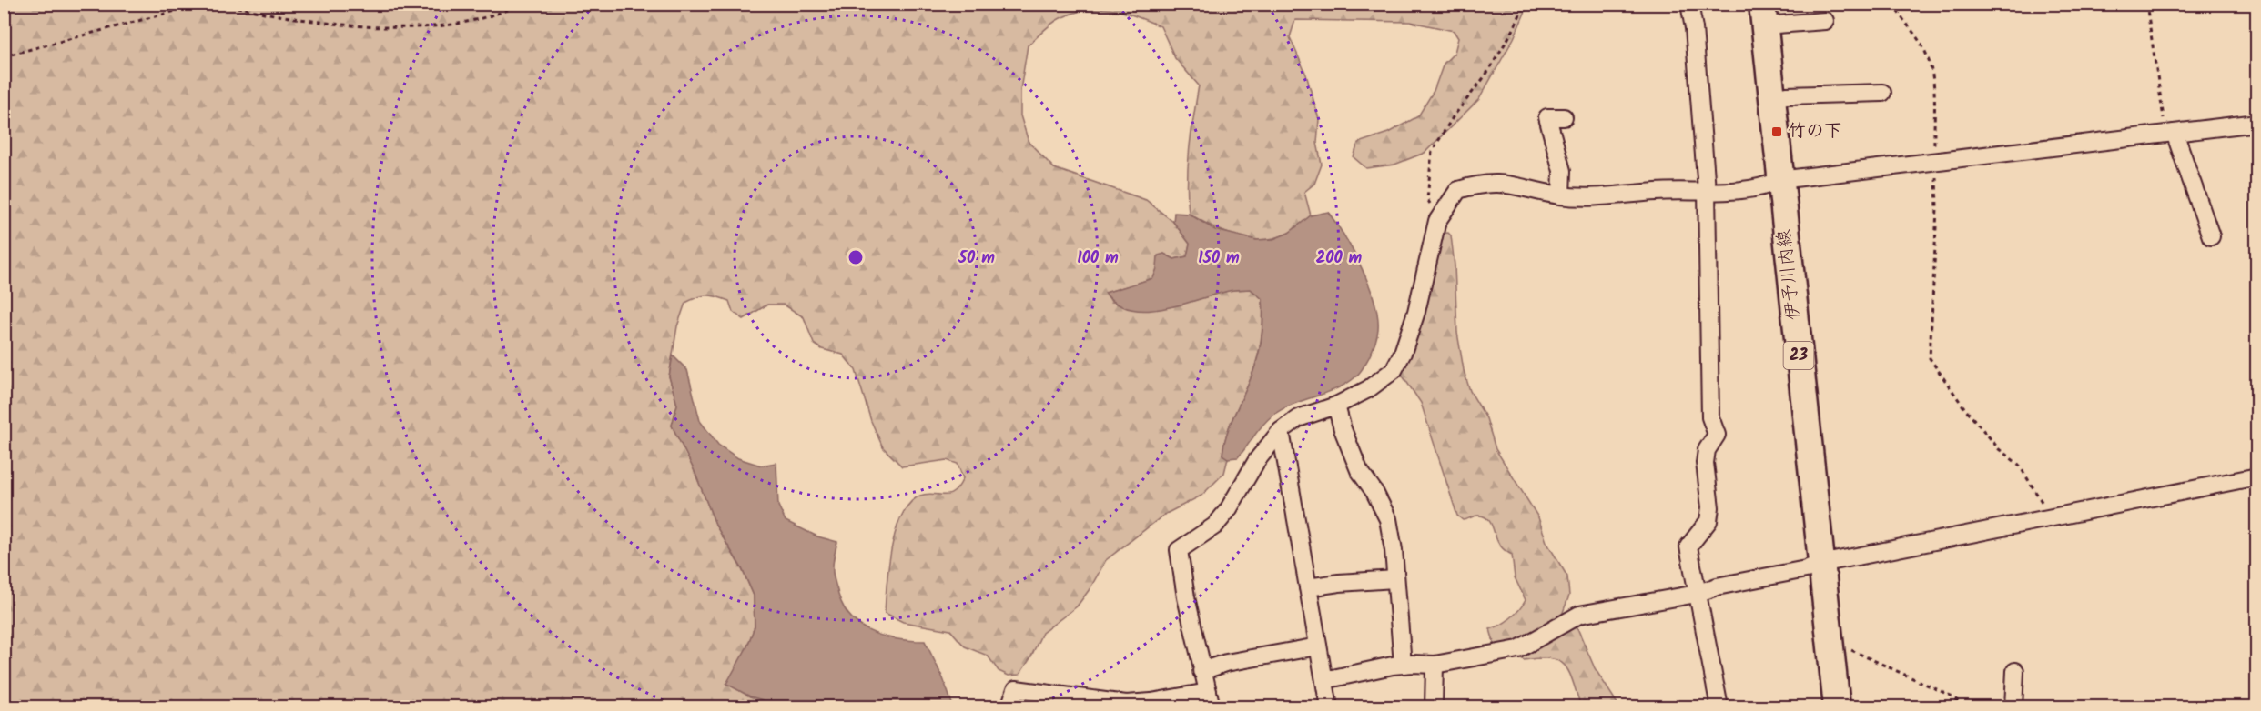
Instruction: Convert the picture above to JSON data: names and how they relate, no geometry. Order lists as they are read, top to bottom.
{
  "streets": {
    "main road": ["伊予川内線", "23"]
  },
  "places": {
    "transit": ["竹の下"]
  },
  "rings": [
    "50 m",
    "100 m",
    "150 m",
    "200 m"
  ]
}
